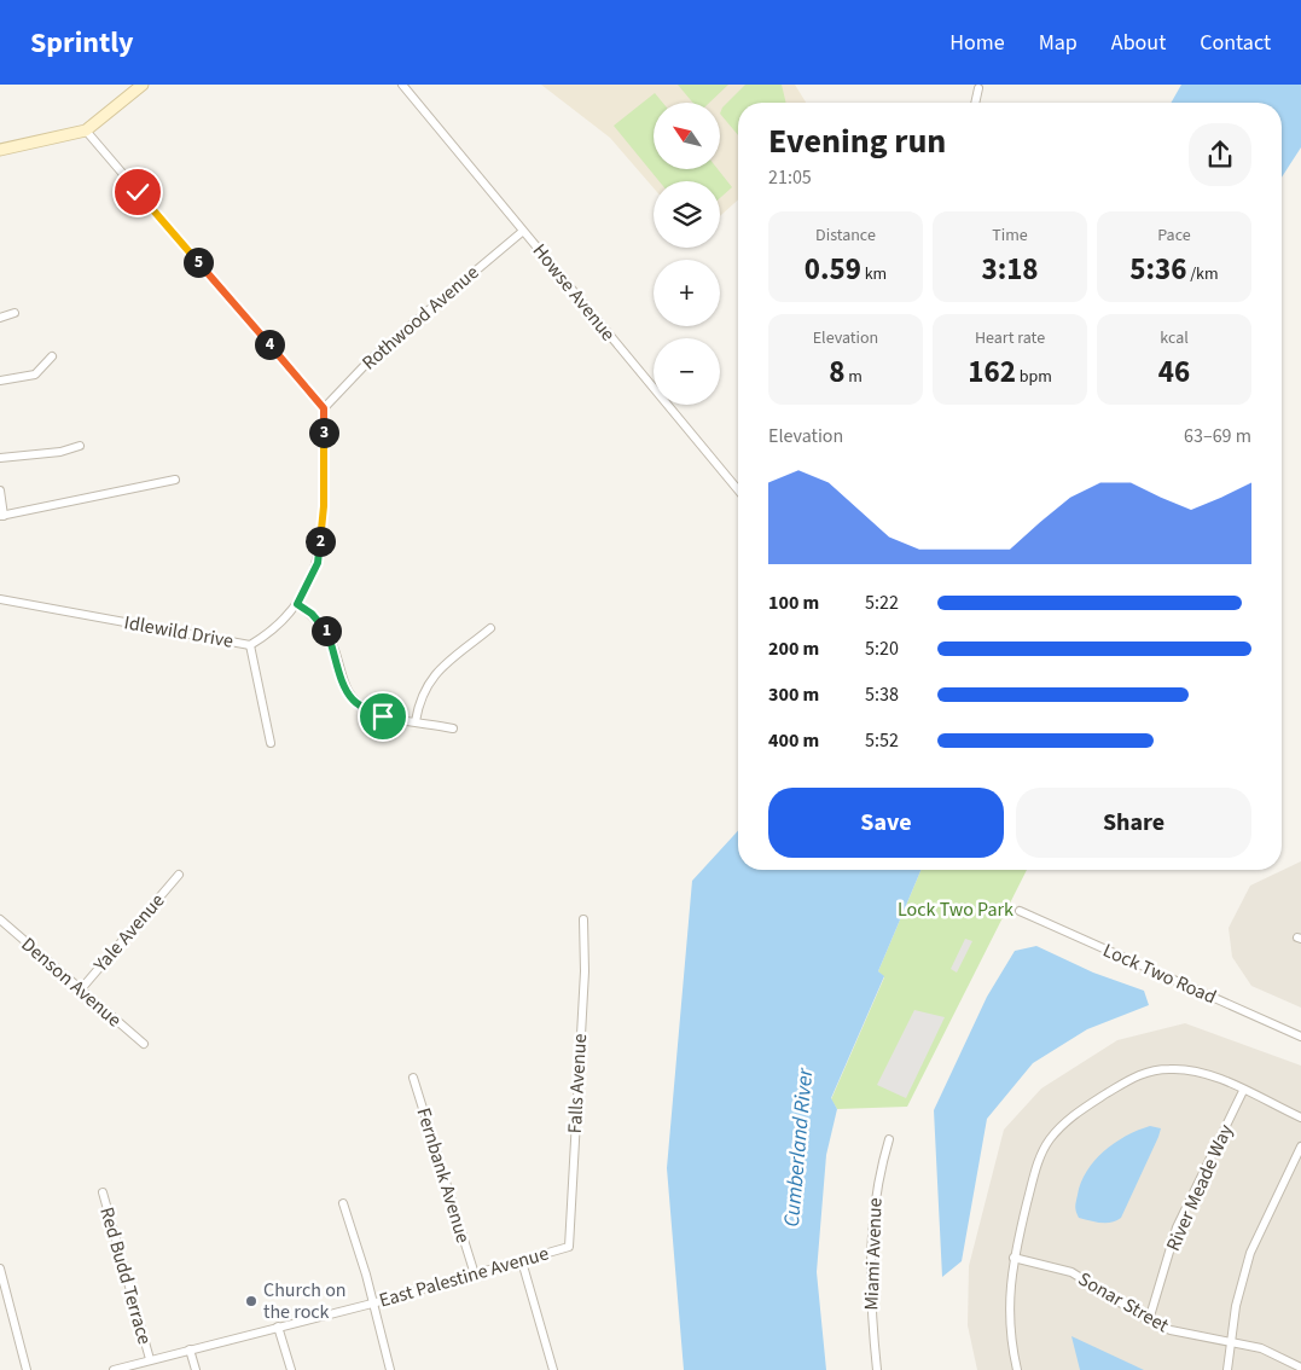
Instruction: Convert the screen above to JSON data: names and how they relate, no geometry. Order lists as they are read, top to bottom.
{
  "streets": {
    "street": [
      "Howse Avenue",
      "Rothwood Avenue",
      "Idlewild Drive",
      "Yale Avenue",
      "Lock Two Road",
      "Denson Avenue",
      "Falls Avenue",
      "Fernbank Avenue",
      "River Meade Way",
      "Miami Avenue",
      "Red Budd Terrace",
      "East Palestine Avenue",
      "Sonar Street"
    ]
  },
  "crossings": [
    ["Howse Avenue", "Rothwood Avenue"],
    ["Rothwood Avenue", "Idlewild Drive"],
    ["Yale Avenue", "Denson Avenue"],
    ["Falls Avenue", "East Palestine Avenue"],
    ["Fernbank Avenue", "East Palestine Avenue"],
    ["River Meade Way", "Sonar Street"],
    ["Red Budd Terrace", "East Palestine Avenue"]
  ],
  "water": ["Cumberland River"],
  "parks": ["Lock Two Park"],
  "places": ["Church on the rock"],
  "north": "top left",
  "page": {
    "header": "Sprintly",
    "nav": [
      "Home",
      "Map",
      "About",
      "Contact"
    ],
    "map_buttons": ["+", "−"],
    "heading": ["Evening run", "21:05"],
    "stats": [
      ["Distance", "0.59 km"],
      ["Time", "3:18"],
      ["Pace", "5:36 /km"],
      ["Elevation", "8 m"],
      ["Heart rate", "162 bpm"],
      ["kcal", "46"]
    ],
    "pins": [
      "5",
      "4",
      "3",
      "2",
      "1"
    ],
    "chart": ["Elevation", "63–69 m"],
    "list": [
      {
        "name": "100 m",
        "note": "5:22"
      },
      {
        "name": "200 m",
        "note": "5:20"
      },
      {
        "name": "300 m",
        "note": "5:38"
      },
      {
        "name": "400 m",
        "note": "5:52"
      }
    ],
    "buttons": ["Save", "Share"]
  }
}
